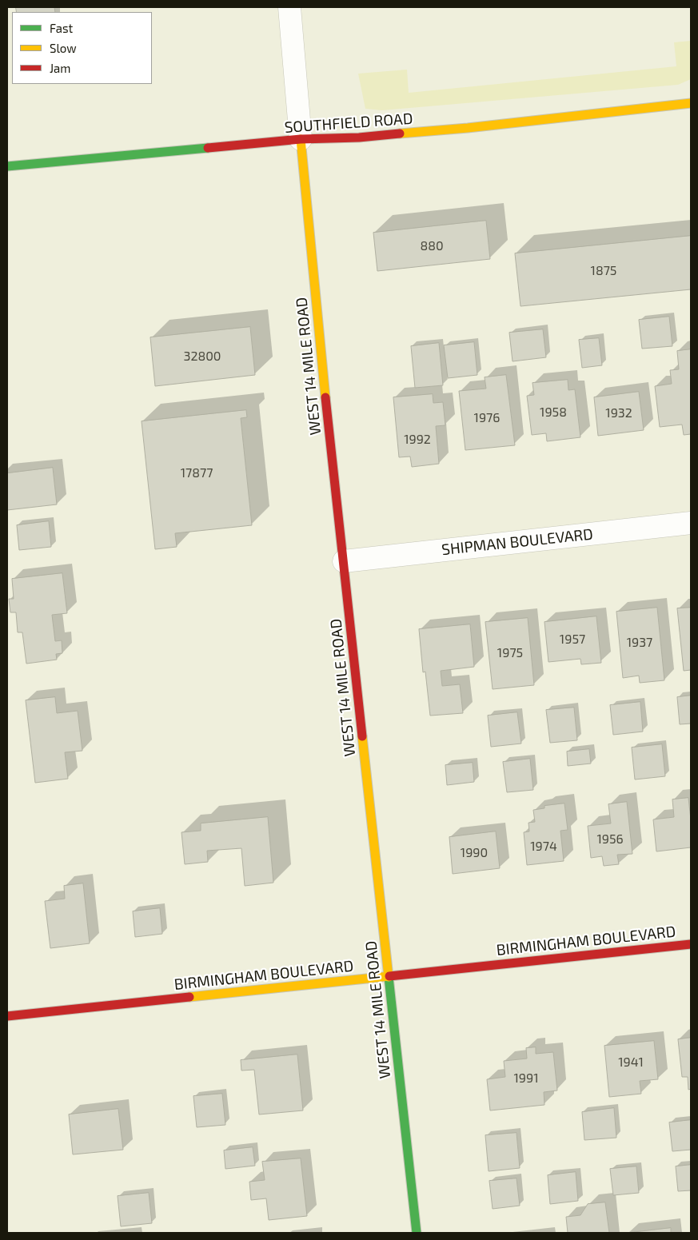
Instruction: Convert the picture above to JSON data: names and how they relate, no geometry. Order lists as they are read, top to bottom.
{
  "streets": {
    "main road": ["SOUTHFIELD ROAD", "WEST 14 MILE ROAD", "BIRMINGHAM BOULEVARD"],
    "street": ["SHIPMAN BOULEVARD"]
  },
  "crossings": [
    ["SOUTHFIELD ROAD", "WEST 14 MILE ROAD"],
    ["WEST 14 MILE ROAD", "SHIPMAN BOULEVARD"],
    ["WEST 14 MILE ROAD", "BIRMINGHAM BOULEVARD"]
  ],
  "house_numbers": [
    "880",
    "1875",
    "32800",
    "1958",
    "1932",
    "1976",
    "1992",
    "17877",
    "1957",
    "1937",
    "1975",
    "1956",
    "1974",
    "1990",
    "1941",
    "1991"
  ],
  "legend": ["Fast", "Slow", "Jam"]
}
